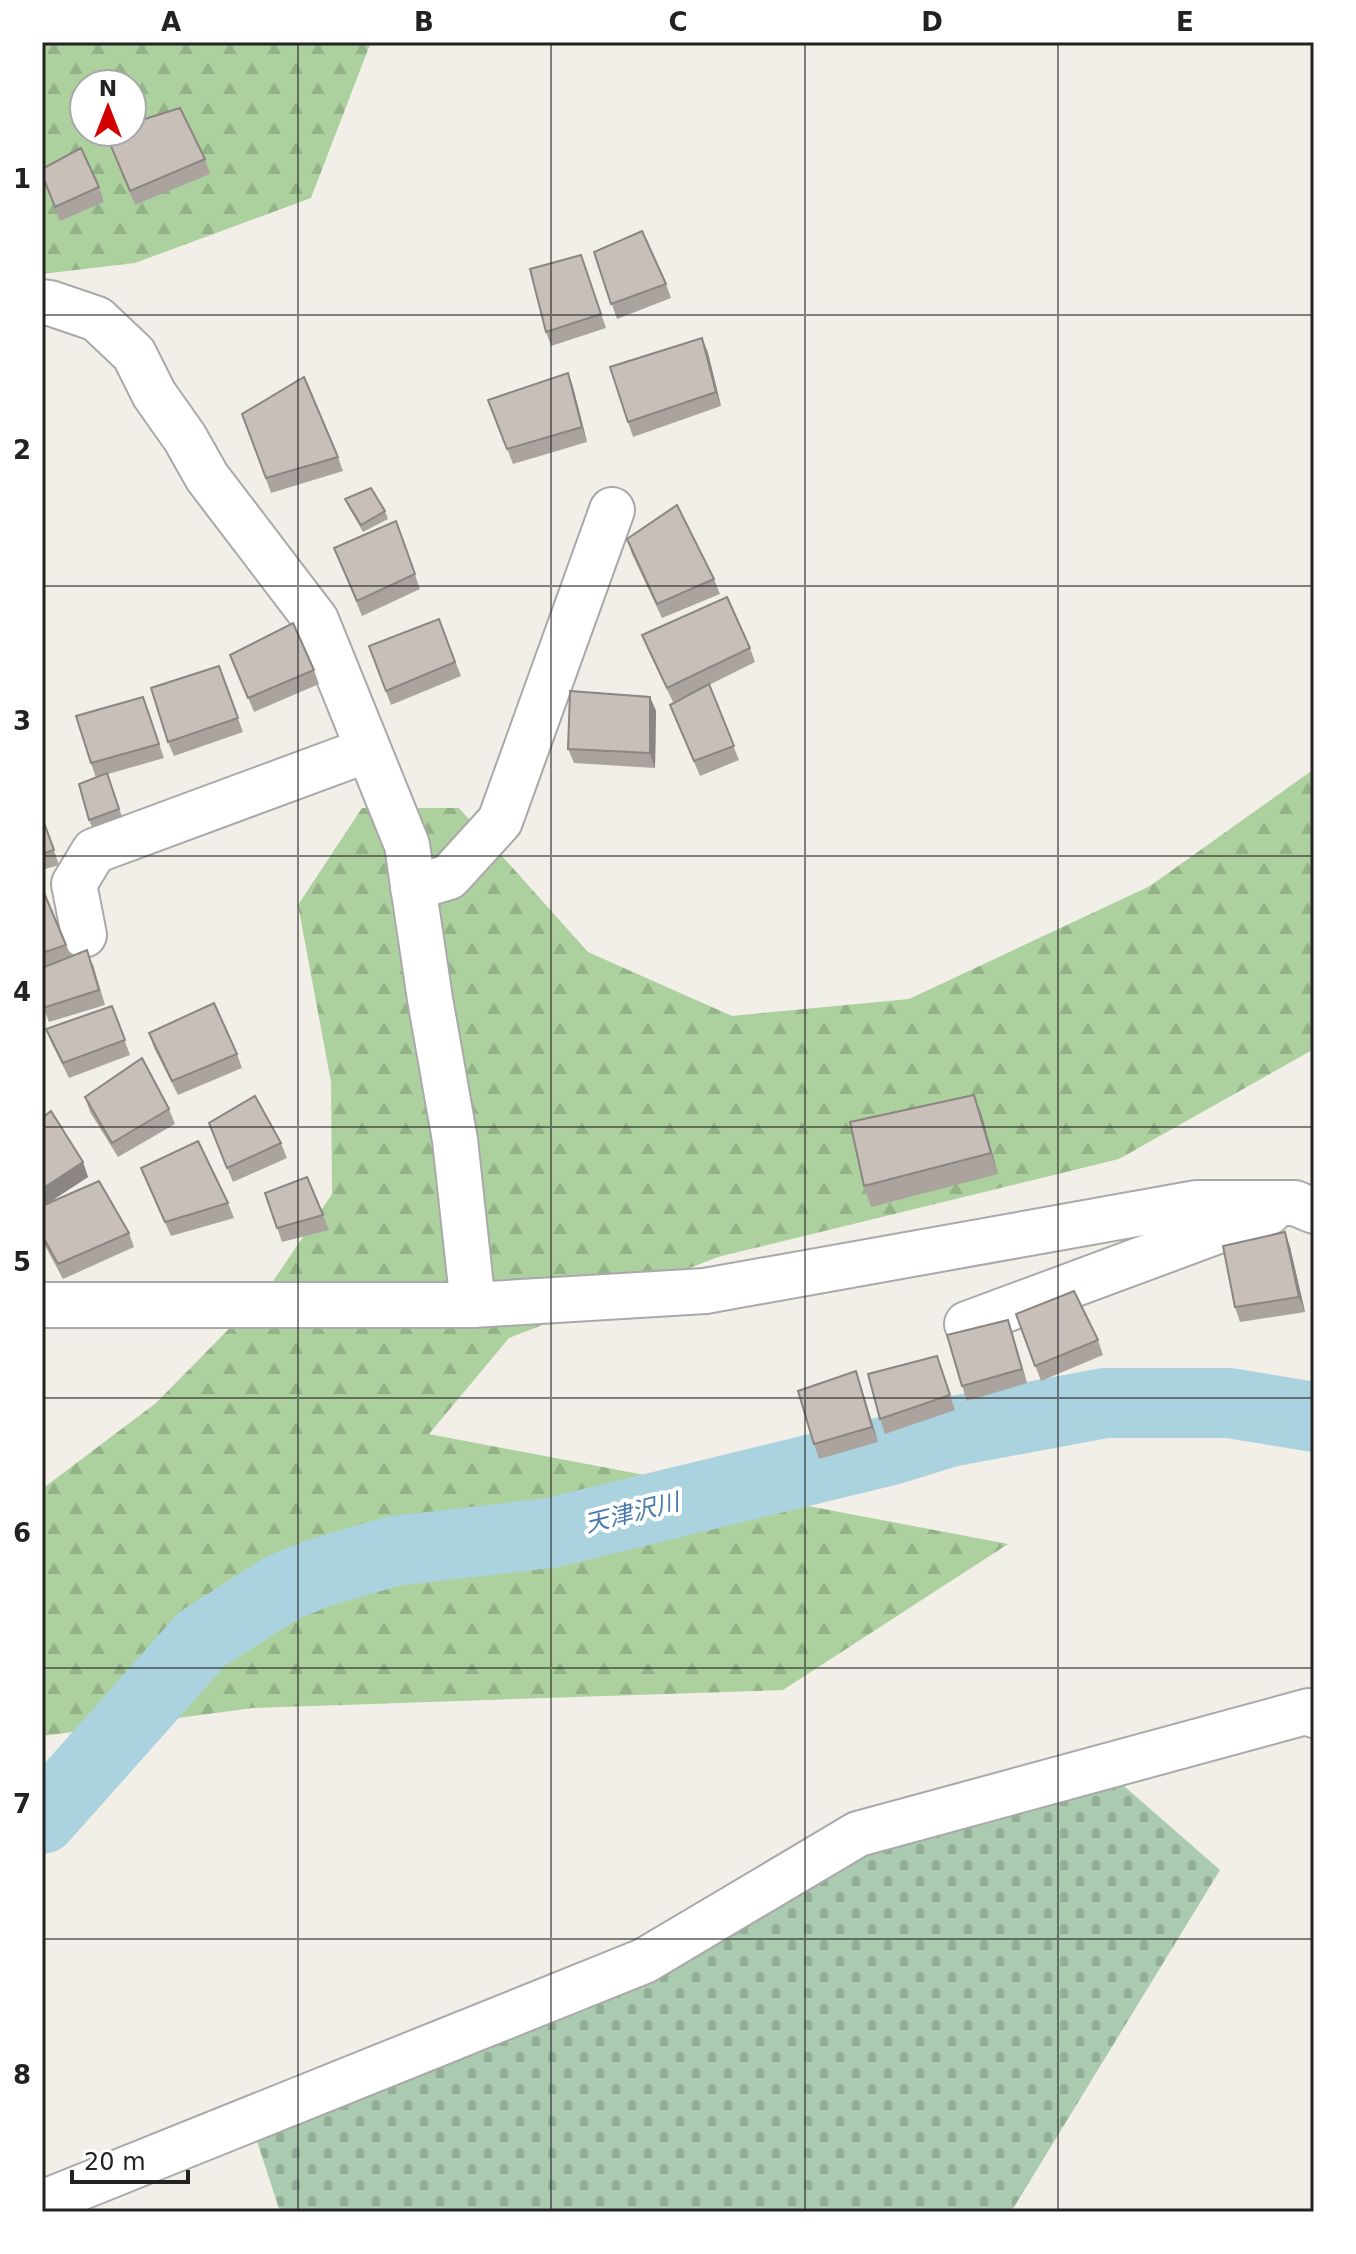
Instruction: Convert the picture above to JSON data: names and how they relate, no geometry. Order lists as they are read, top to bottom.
{
  "water": ["天津沢川"],
  "scale_bar": "20 m",
  "north": "top",
  "grid": {
    "columns": [
      "A",
      "B",
      "C",
      "D",
      "E"
    ],
    "rows": [
      "1",
      "2",
      "3",
      "4",
      "5",
      "6",
      "7",
      "8"
    ]
  }
}
